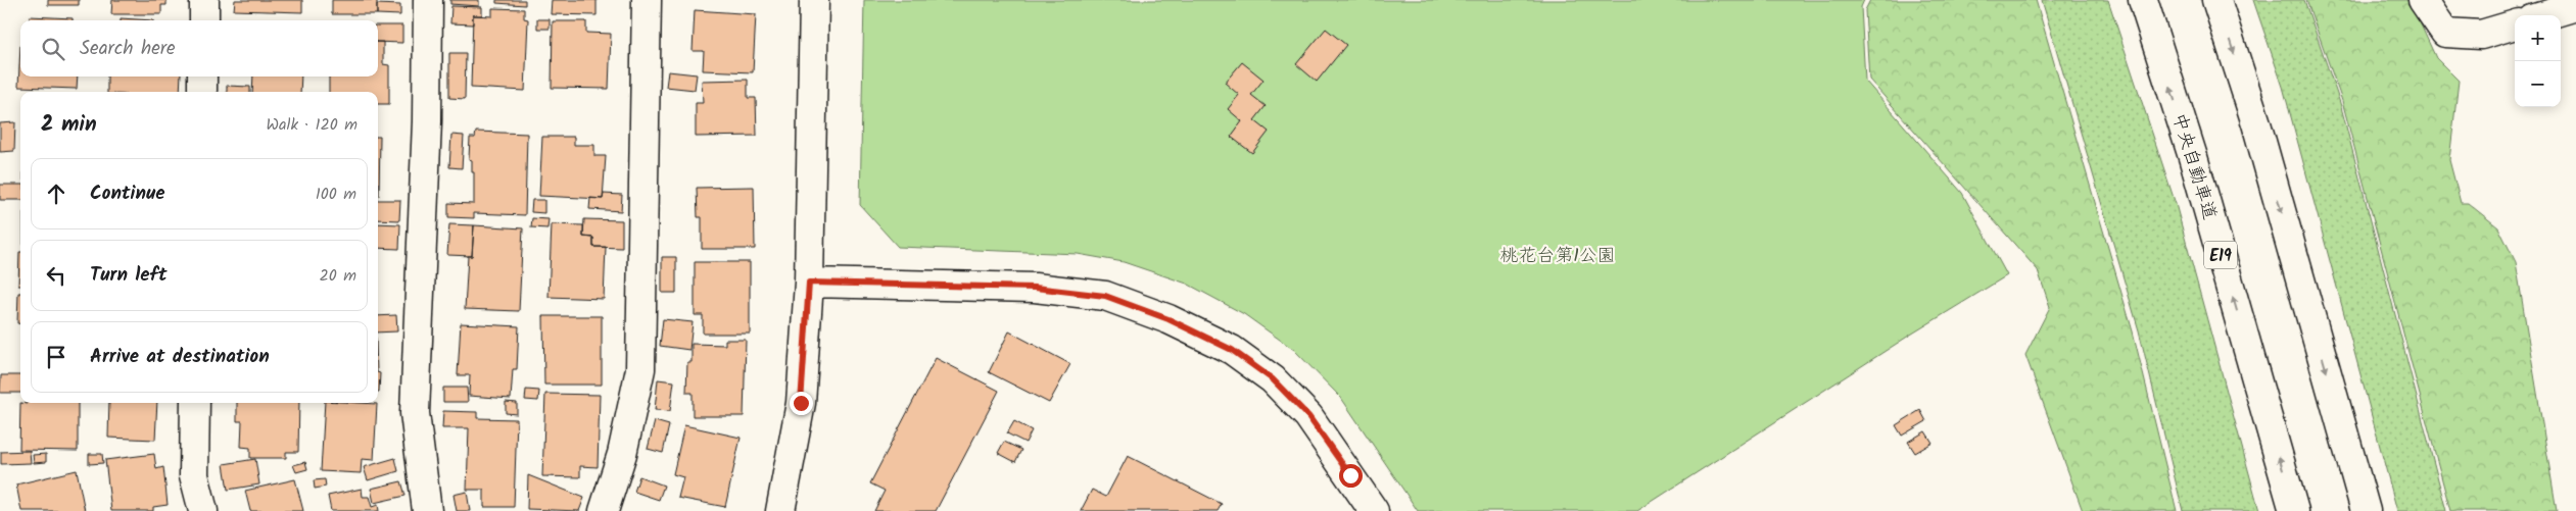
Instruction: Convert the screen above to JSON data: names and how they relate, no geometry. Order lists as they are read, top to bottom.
{
  "streets": {
    "main road": ["中央自動車道", "E19"]
  },
  "parks": ["桃花台第1公園"],
  "page": {
    "map_buttons": ["+", "−"],
    "search": "Search here",
    "heading": ["2 min", "Walk · 120 m"],
    "list": [
      ["Continue", "100 m"],
      ["Turn left", "20 m"],
      "Arrive at destination"
    ]
  }
}
